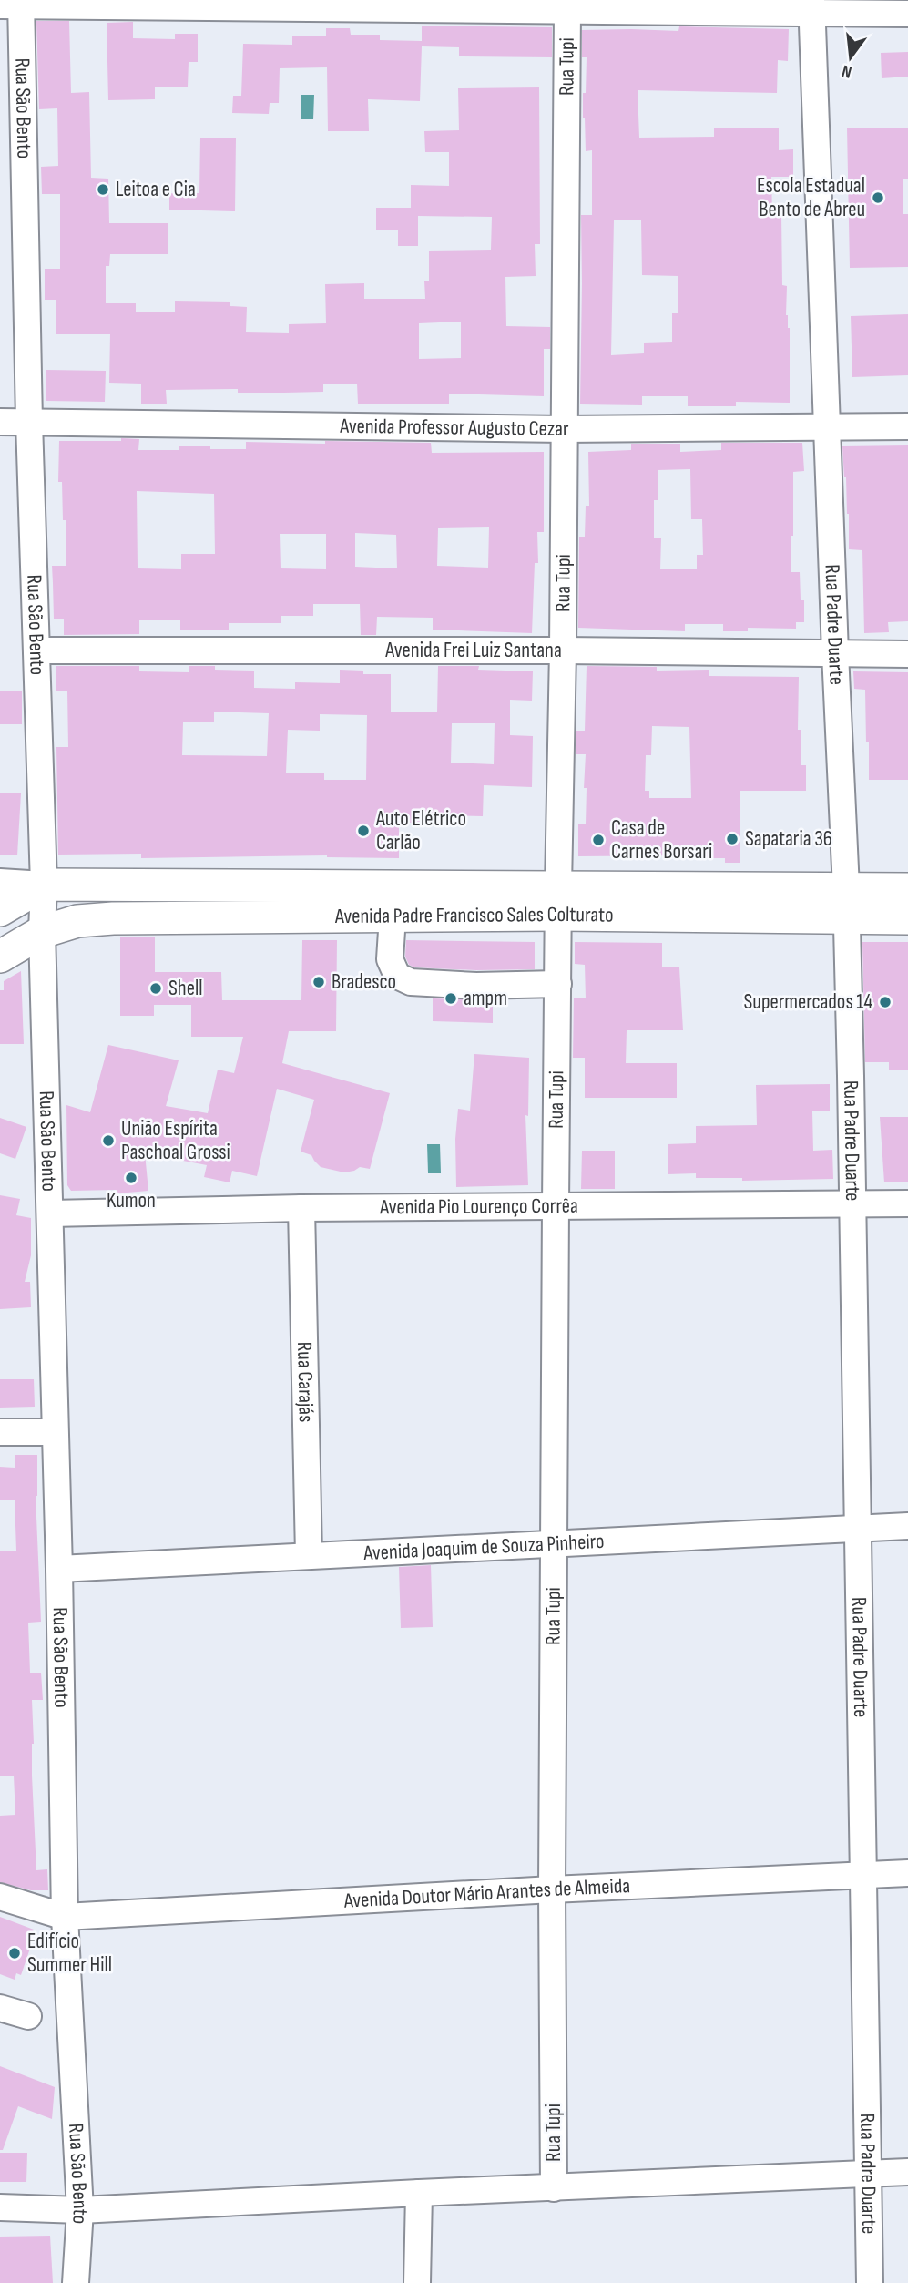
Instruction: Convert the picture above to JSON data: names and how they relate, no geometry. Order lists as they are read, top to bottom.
{
  "streets": {
    "main road": ["Avenida Padre Francisco Sales Colturato"],
    "street": [
      "Rua Tupi",
      "Rua São Bento",
      "Avenida Professor Augusto Cezar",
      "Rua Padre Duarte",
      "Avenida Frei Luiz Santana",
      "Avenida Pio Lourenço Corrêa",
      "Rua Carajás",
      "Avenida Joaquim de Souza Pinheiro",
      "Avenida Doutor Mário Arantes de Almeida"
    ]
  },
  "crossings": [
    ["Rua Tupi", "Avenida Professor Augusto Cezar"],
    ["Rua Tupi", "Avenida Frei Luiz Santana"],
    ["Rua Tupi", "Avenida Padre Francisco Sales Colturato"],
    ["Rua Tupi", "Avenida Pio Lourenço Corrêa"],
    ["Rua Tupi", "Avenida Joaquim de Souza Pinheiro"],
    ["Rua Tupi", "Avenida Doutor Mário Arantes de Almeida"],
    ["Rua São Bento", "Avenida Professor Augusto Cezar"],
    ["Rua São Bento", "Avenida Frei Luiz Santana"],
    ["Rua São Bento", "Avenida Padre Francisco Sales Colturato"],
    ["Rua São Bento", "Avenida Pio Lourenço Corrêa"],
    ["Rua São Bento", "Avenida Joaquim de Souza Pinheiro"],
    ["Rua São Bento", "Avenida Doutor Mário Arantes de Almeida"],
    ["Avenida Professor Augusto Cezar", "Rua Padre Duarte"],
    ["Rua Padre Duarte", "Avenida Frei Luiz Santana"],
    ["Rua Padre Duarte", "Avenida Padre Francisco Sales Colturato"],
    ["Rua Padre Duarte", "Avenida Pio Lourenço Corrêa"],
    ["Rua Padre Duarte", "Avenida Joaquim de Souza Pinheiro"],
    ["Rua Padre Duarte", "Avenida Doutor Mário Arantes de Almeida"],
    ["Avenida Pio Lourenço Corrêa", "Rua Carajás"],
    ["Rua Carajás", "Avenida Joaquim de Souza Pinheiro"]
  ],
  "places": [
    "Leitoa e Cia",
    "Escola Estadual Bento de Abreu",
    "Auto Elétrico Carlão",
    "Sapataria 36",
    "Casa de Carnes Borsari",
    "Bradesco",
    "Shell",
    "ampm",
    "Supermercados 14",
    "União Espírita Paschoal Grossi",
    "Kumon",
    "Edifício Summer Hill"
  ],
  "north": "bottom"
}
